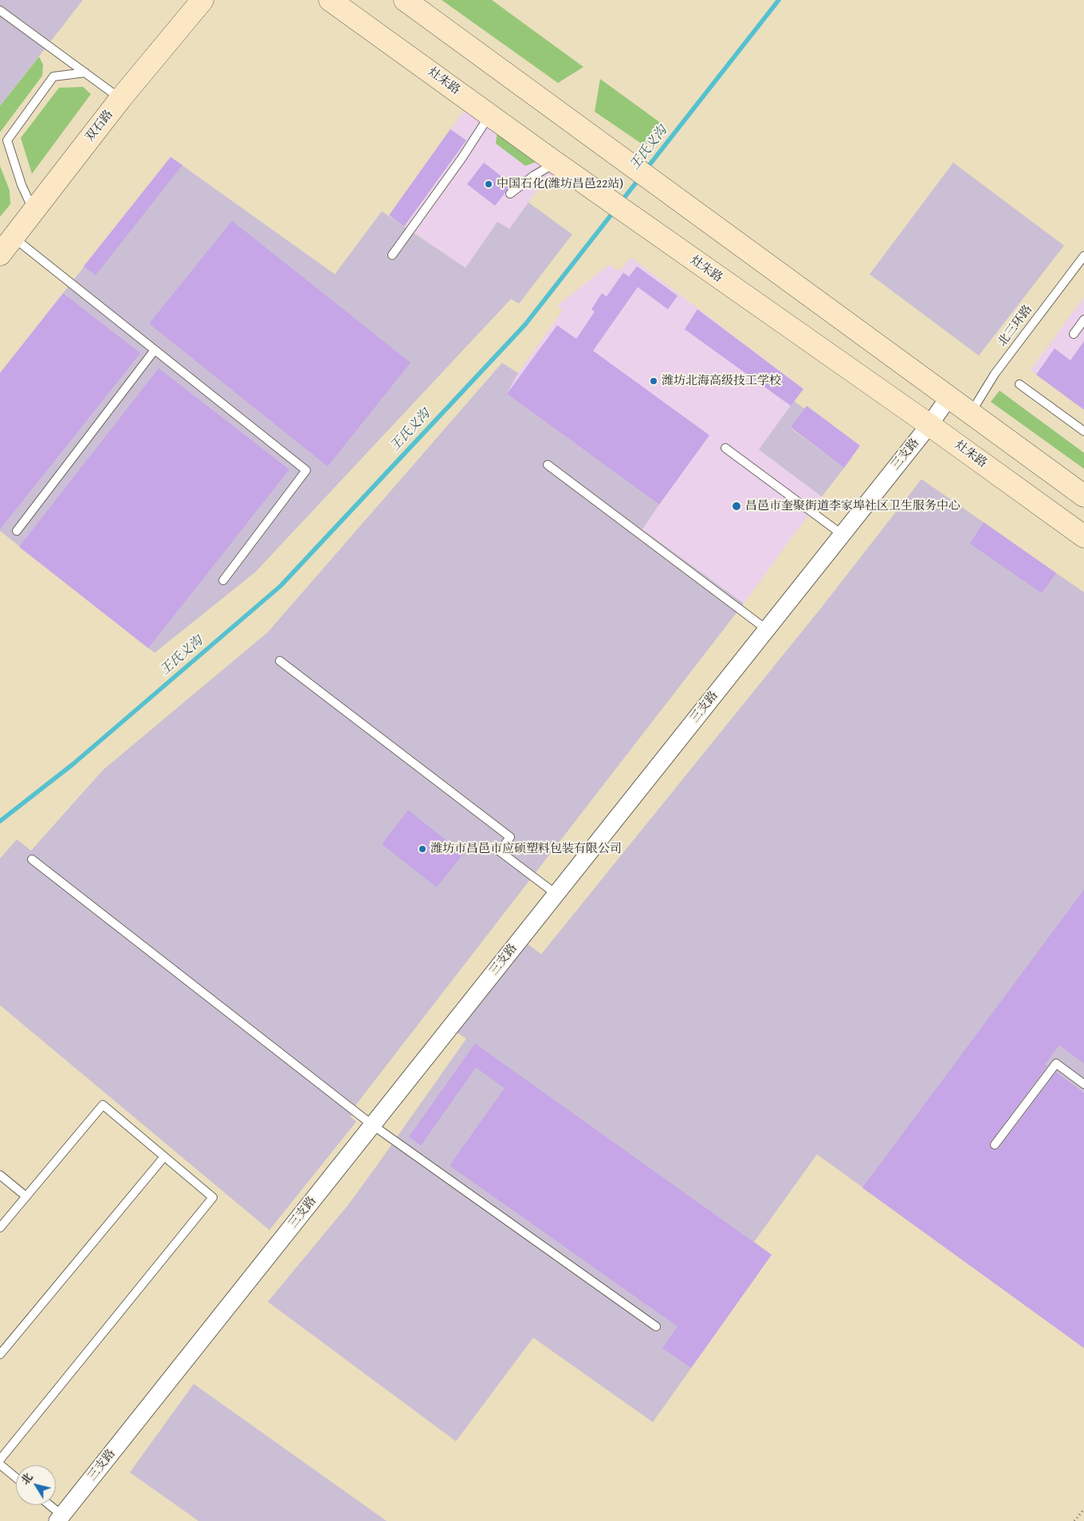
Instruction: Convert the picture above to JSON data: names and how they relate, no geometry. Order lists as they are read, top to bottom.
{
  "streets": {
    "main road": ["灶朱路", "双石路"],
    "street": ["三支路"],
    "lane": ["北三环路"]
  },
  "crossings": [
    ["灶朱路", "三支路"]
  ],
  "water": ["王氏义沟"],
  "places": [
    "中国石化(潍坊昌邑22站)",
    "潍坊北海高级技工学校",
    "昌邑市奎聚街道李家埠社区卫生服务中心",
    "潍坊市昌邑市应硕塑料包装有限公司"
  ],
  "north": "top left"
}
